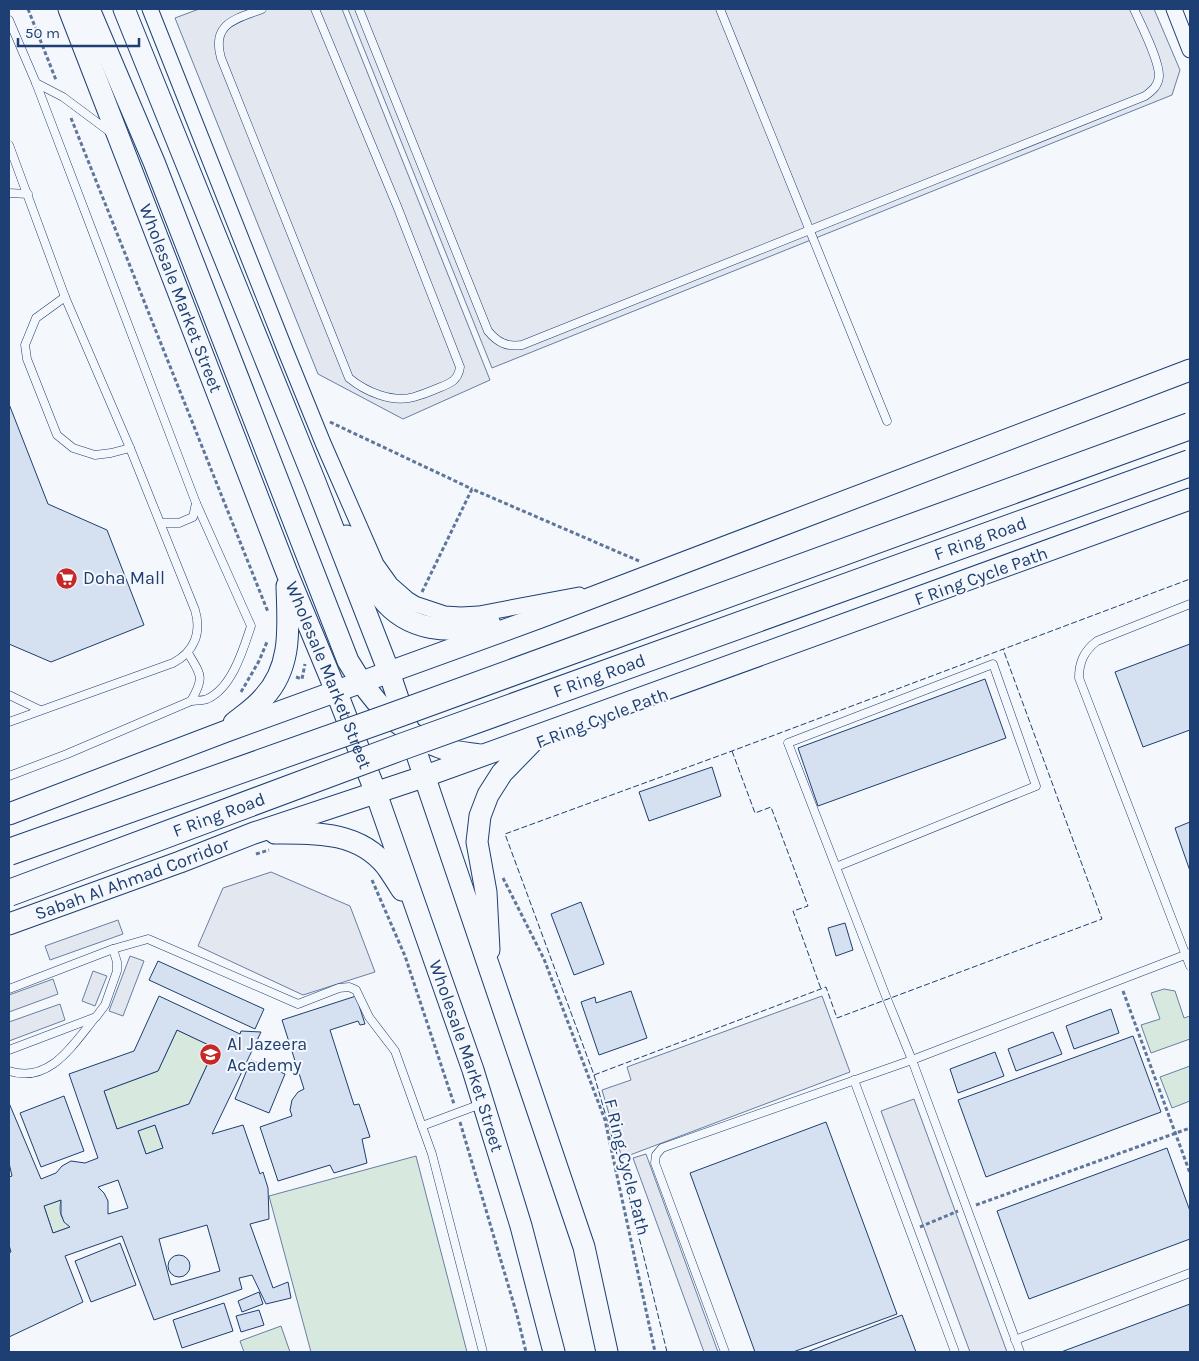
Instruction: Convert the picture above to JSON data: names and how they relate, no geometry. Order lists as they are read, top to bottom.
{
  "streets": {
    "highway": ["F Ring Road"],
    "main road": ["Wholesale Market Street", "Sabah Al Ahmad Corridor"],
    "path": ["F Ring Cycle Path"]
  },
  "crossings": [
    ["Wholesale Market Street", "F Ring Road"],
    ["F Ring Road", "Sabah Al Ahmad Corridor"]
  ],
  "places": {
    "supermarket": ["Doha Mall"],
    "school or university": ["Al Jazeera Academy"]
  },
  "scale_bar": "50 m"
}
